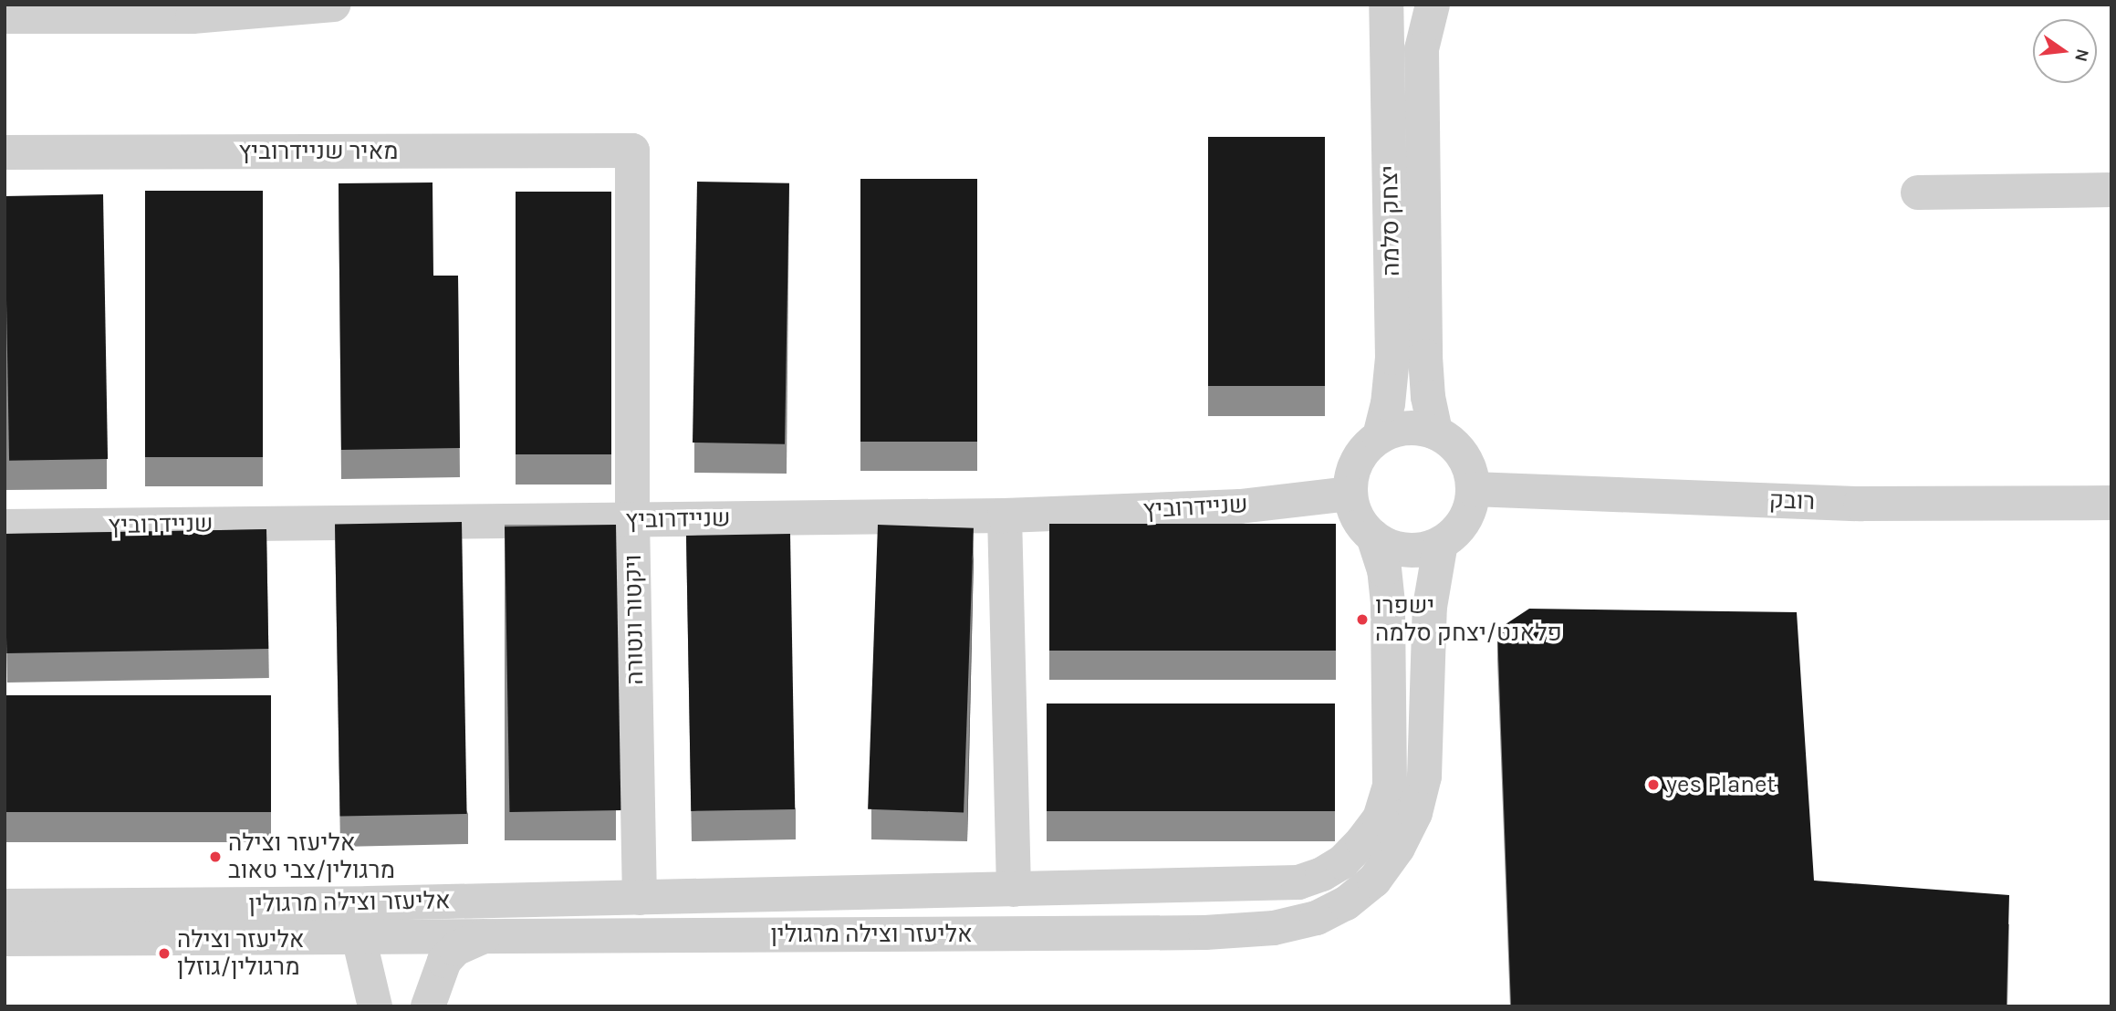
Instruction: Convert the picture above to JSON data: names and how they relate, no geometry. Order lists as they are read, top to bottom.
{
  "streets": {
    "street": [
      "מאיר שניידרוביץ",
      "יצחק סלמה",
      "רובק",
      "שניידרוביץ",
      "ויקטור ונטורה",
      "אליעזר וצילה מרגולין"
    ]
  },
  "crossings": [
    ["מאיר שניידרוביץ", "ויקטור ונטורה"],
    ["יצחק סלמה", "רובק"],
    ["יצחק סלמה", "שניידרוביץ"],
    ["יצחק סלמה", "אליעזר וצילה מרגולין"],
    ["רובק", "שניידרוביץ"],
    ["רובק", "אליעזר וצילה מרגולין"],
    ["שניידרוביץ", "ויקטור ונטורה"],
    ["שניידרוביץ", "אליעזר וצילה מרגולין"],
    ["ויקטור ונטורה", "אליעזר וצילה מרגולין"]
  ],
  "places": [
    "ישפרו פלאנט/יצחק סלמה",
    "yes Planet",
    "אליעזר וצילה מרגולין/צבי טאוב",
    "אליעזר וצילה מרגולין/גוזלן"
  ],
  "north": "right"
}
